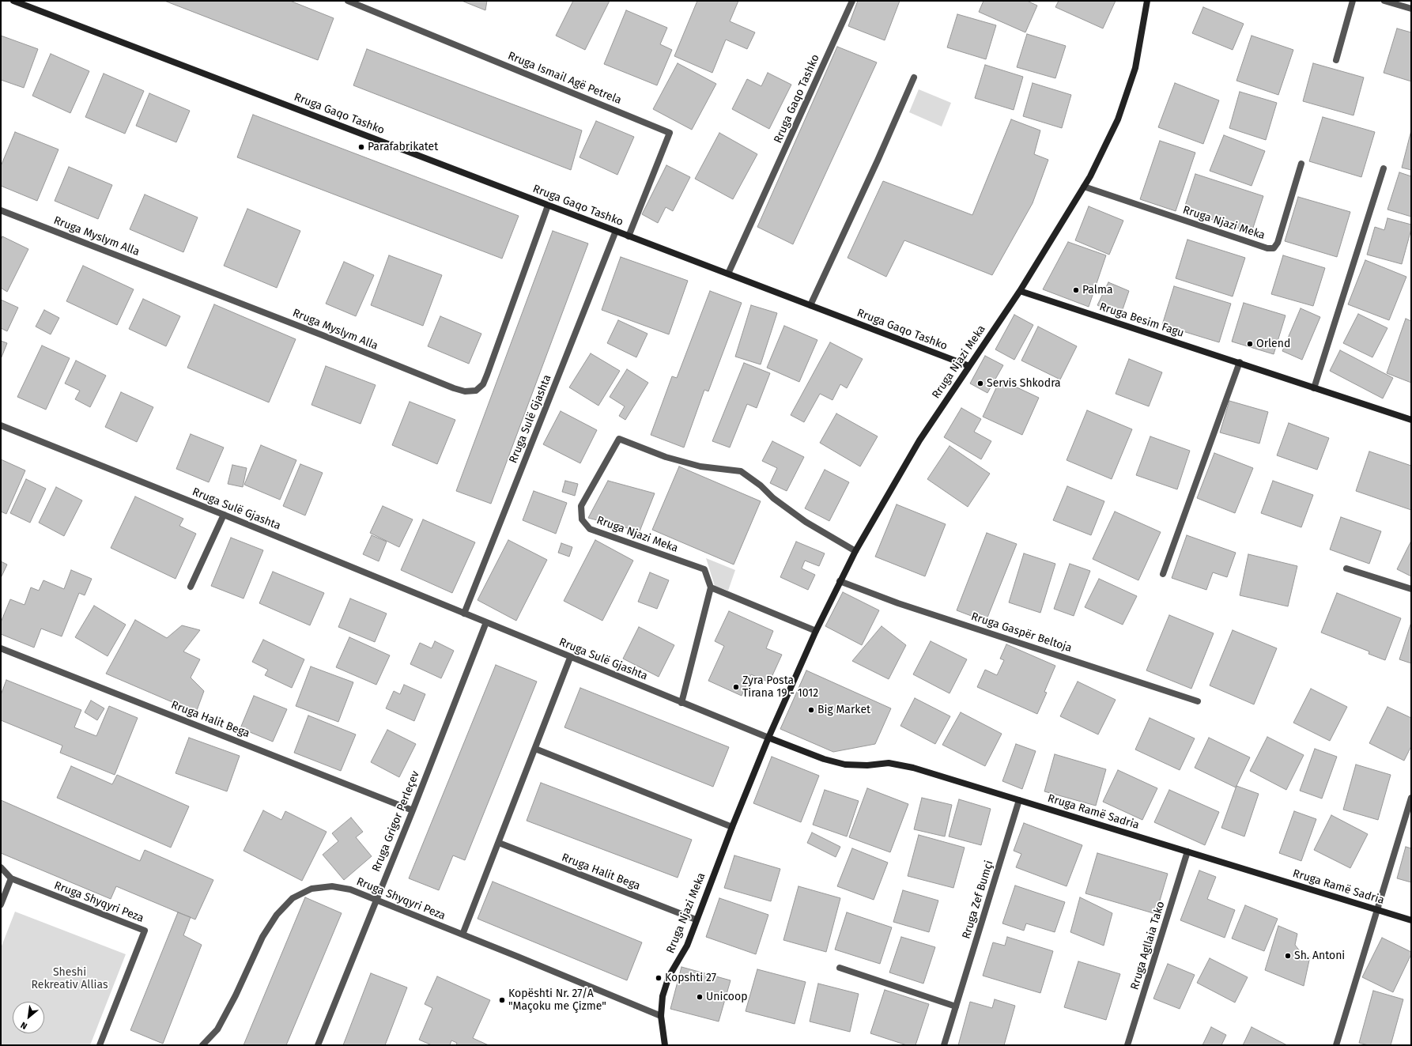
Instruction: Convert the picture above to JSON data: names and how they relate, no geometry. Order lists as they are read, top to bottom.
{
  "streets": {
    "street": [
      "Rruga Ismail Agë Petrela",
      "Rruga Gaqo Tashko",
      "Rruga Njazi Meka",
      "Rruga Myslym Alla",
      "Rruga Besim Fagu",
      "Rruga Sulë Gjashta",
      "Rruga Gaspër Beltoja",
      "Rruga Halit Bega",
      "Rruga Ramë Sadria",
      "Rruga Grigor Perleçev",
      "Rruga Shyqyri Peza",
      "Rruga Zef Bumçi",
      "Rruga Agllaia Tako"
    ]
  },
  "crossings": [
    ["Rruga Ismail Agë Petrela", "Rruga Gaqo Tashko"],
    ["Rruga Gaqo Tashko", "Rruga Njazi Meka"],
    ["Rruga Gaqo Tashko", "Rruga Myslym Alla"],
    ["Rruga Gaqo Tashko", "Rruga Sulë Gjashta"],
    ["Rruga Njazi Meka", "Rruga Besim Fagu"],
    ["Rruga Njazi Meka", "Rruga Sulë Gjashta"],
    ["Rruga Njazi Meka", "Rruga Gaspër Beltoja"],
    ["Rruga Njazi Meka", "Rruga Halit Bega"],
    ["Rruga Njazi Meka", "Rruga Ramë Sadria"],
    ["Rruga Njazi Meka", "Rruga Shyqyri Peza"],
    ["Rruga Sulë Gjashta", "Rruga Ramë Sadria"],
    ["Rruga Sulë Gjashta", "Rruga Grigor Perleçev"],
    ["Rruga Halit Bega", "Rruga Grigor Perleçev"],
    ["Rruga Ramë Sadria", "Rruga Zef Bumçi"],
    ["Rruga Ramë Sadria", "Rruga Agllaia Tako"],
    ["Rruga Grigor Perleçev", "Rruga Shyqyri Peza"]
  ],
  "parks": ["Sheshi Rekreativ Allias"],
  "places": [
    "Parafabrikatet",
    "Palma",
    "Orlend",
    "Servis Shkodra",
    "Zyra Posta Tirana 19 - 1012",
    "Big Market",
    "Sh. Antoni",
    "Kopshti 27",
    "Unicoop",
    "Kopështi Nr. 27/A \"Maçoku me Çizme\""
  ],
  "north": "bottom left"
}
